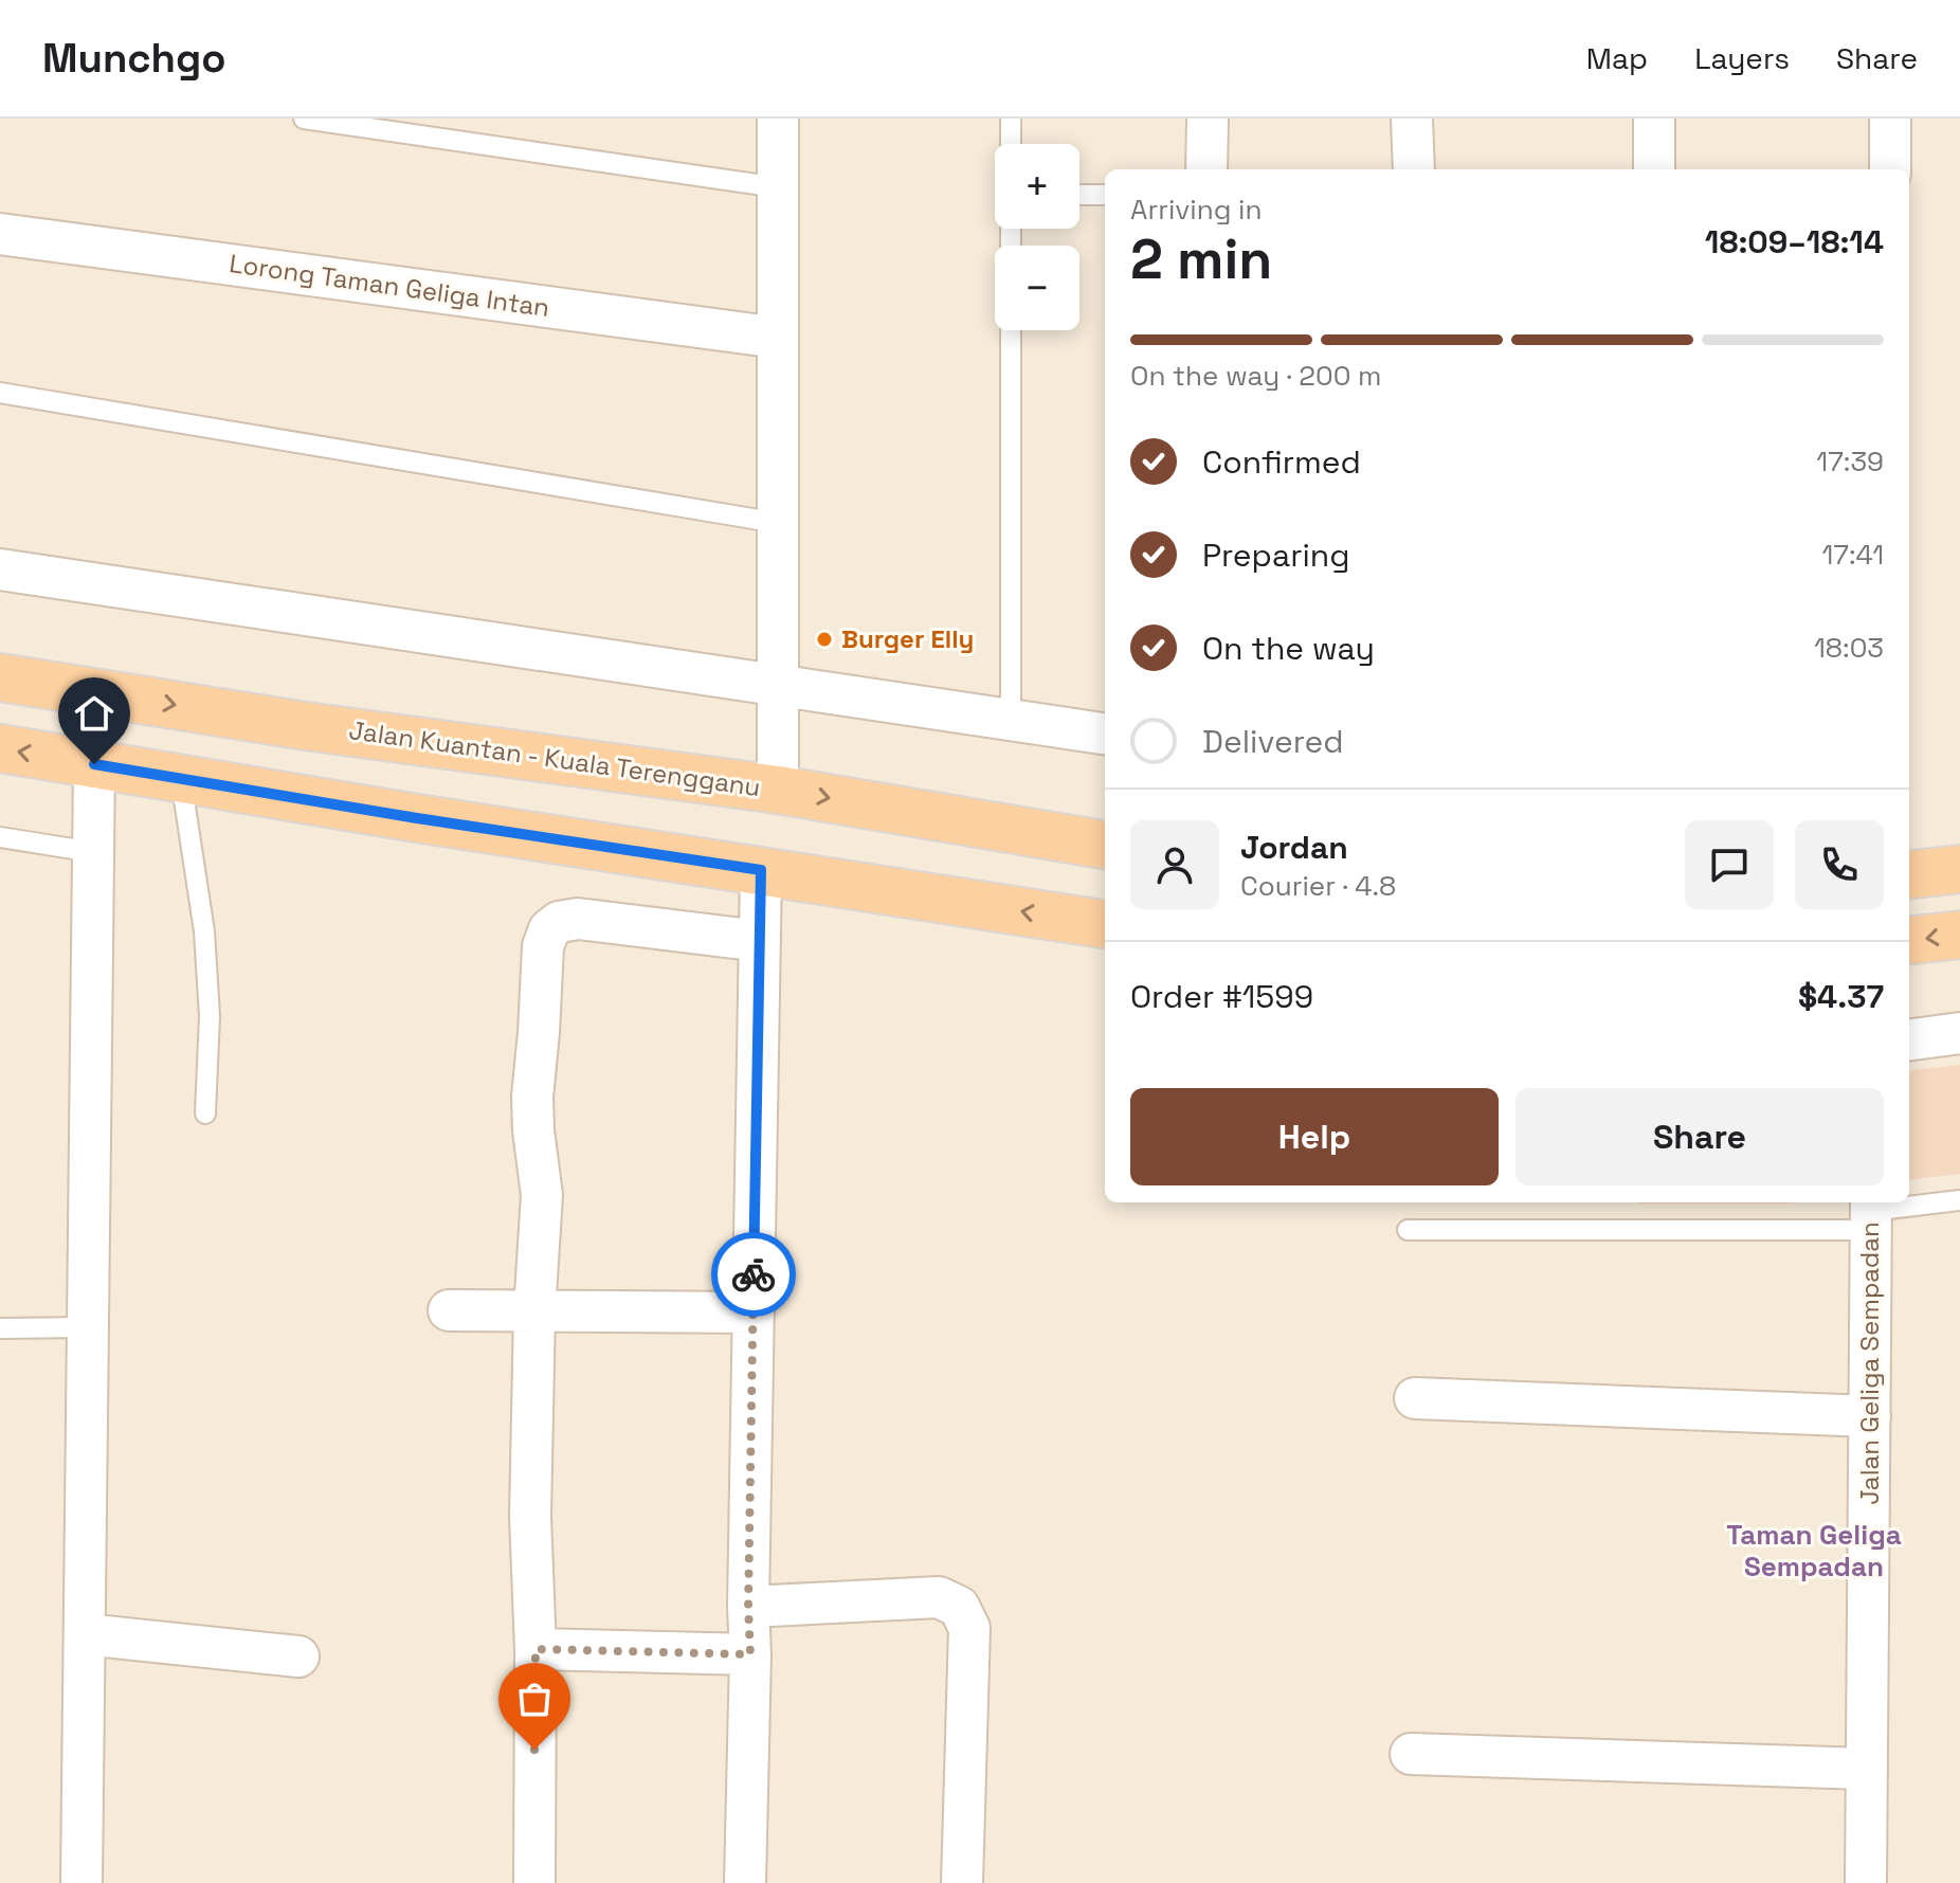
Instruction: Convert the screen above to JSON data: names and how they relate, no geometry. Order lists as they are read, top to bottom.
{
  "streets": {
    "highway": ["Jalan Kuantan - Kuala Terengganu"],
    "street": ["Lorong Taman Geliga Intan", "Jalan Geliga Sempadan"]
  },
  "districts": ["Taman Geliga Sempadan"],
  "places": ["Burger Elly"],
  "page": {
    "header": "Munchgo",
    "nav": ["Map", "Layers", "Share"],
    "map_buttons": ["+", "−"],
    "heading": ["2 min", "Arriving in", "18:09–18:14"],
    "panel": [
      "Jordan",
      "Courier · 4.8",
      "Order #1599",
      "$4.37"
    ],
    "bar": "On the way · 200 m",
    "list": [
      ["Confirmed", "17:39"],
      ["Preparing", "17:41"],
      ["On the way", "18:03"],
      "Delivered"
    ],
    "buttons": ["Help", "Share"]
  }
}
